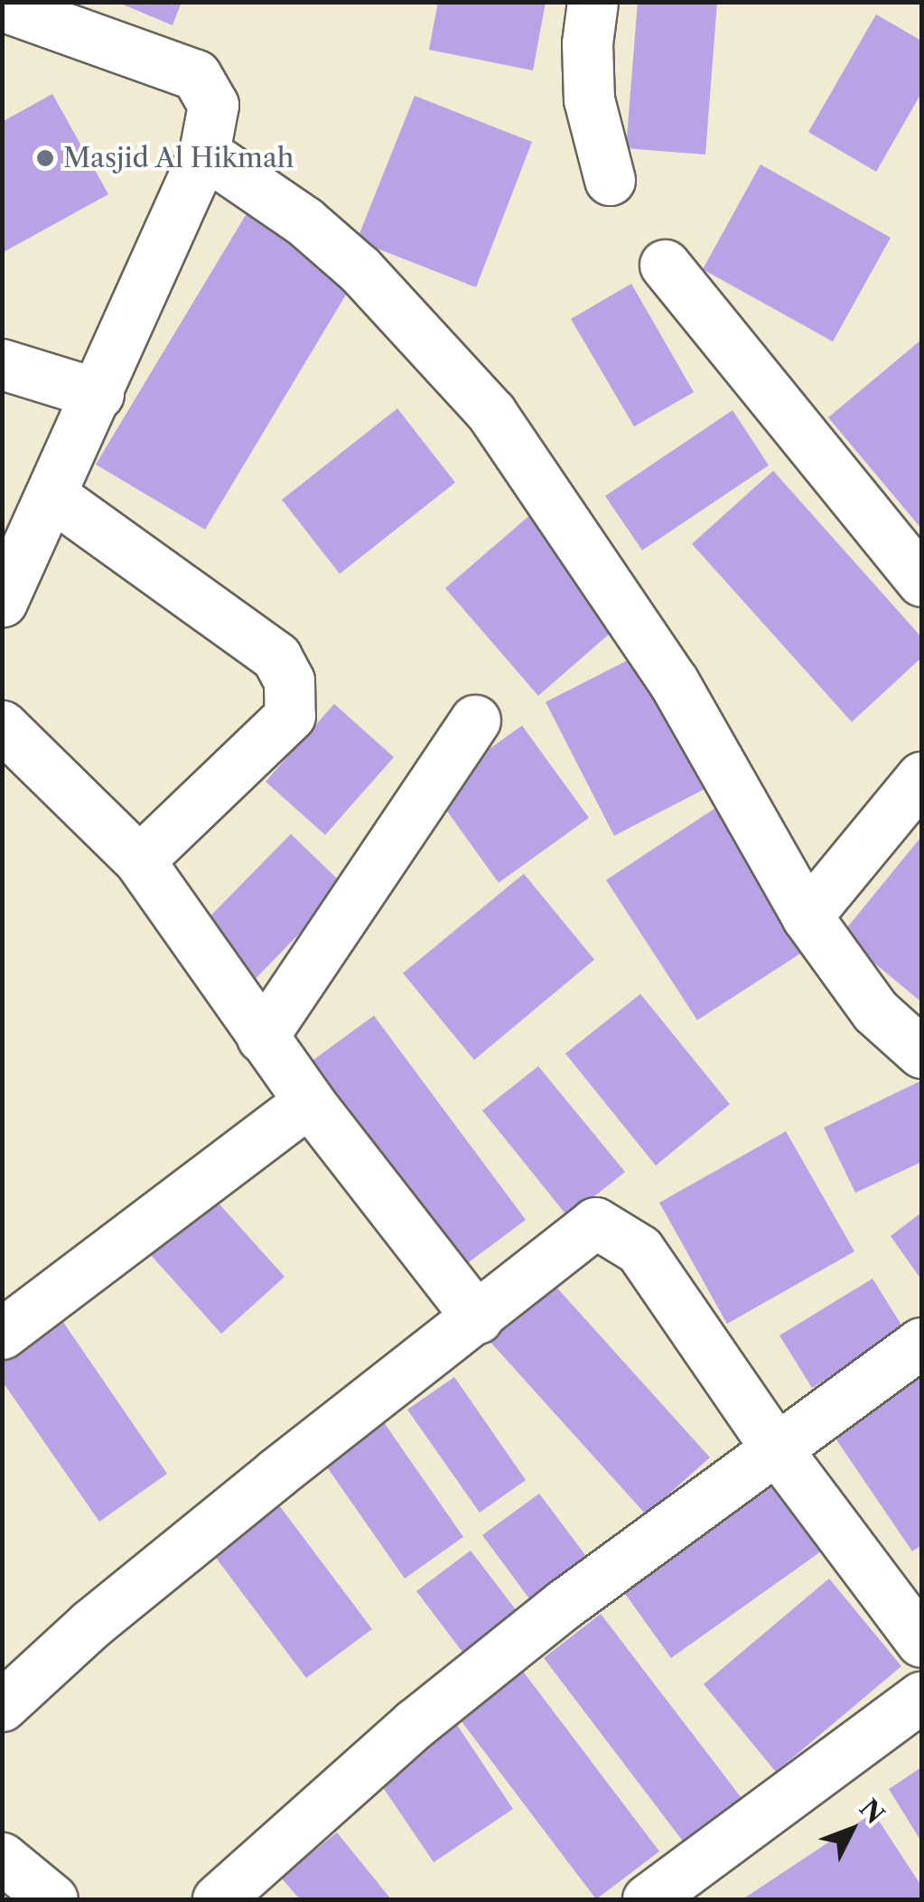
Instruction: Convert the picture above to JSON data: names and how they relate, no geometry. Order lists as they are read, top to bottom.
{
  "places": ["Masjid Al Hikmah"],
  "north": "top right"
}
